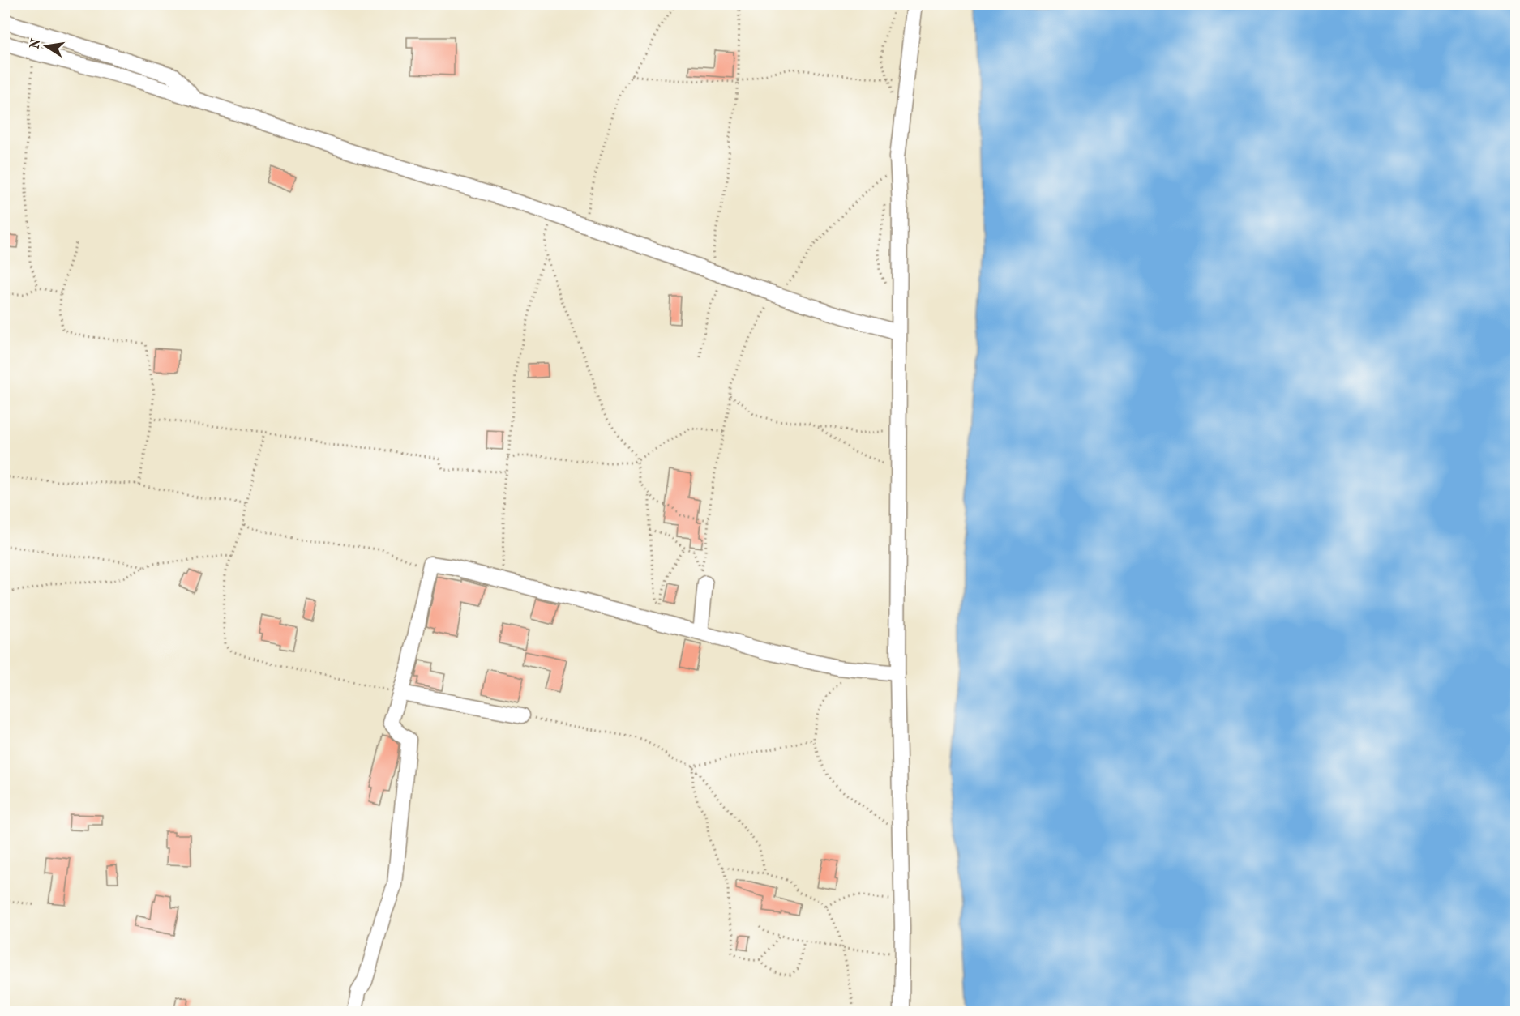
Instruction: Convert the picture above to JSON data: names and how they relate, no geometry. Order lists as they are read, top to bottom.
{
  "north": "left"
}
